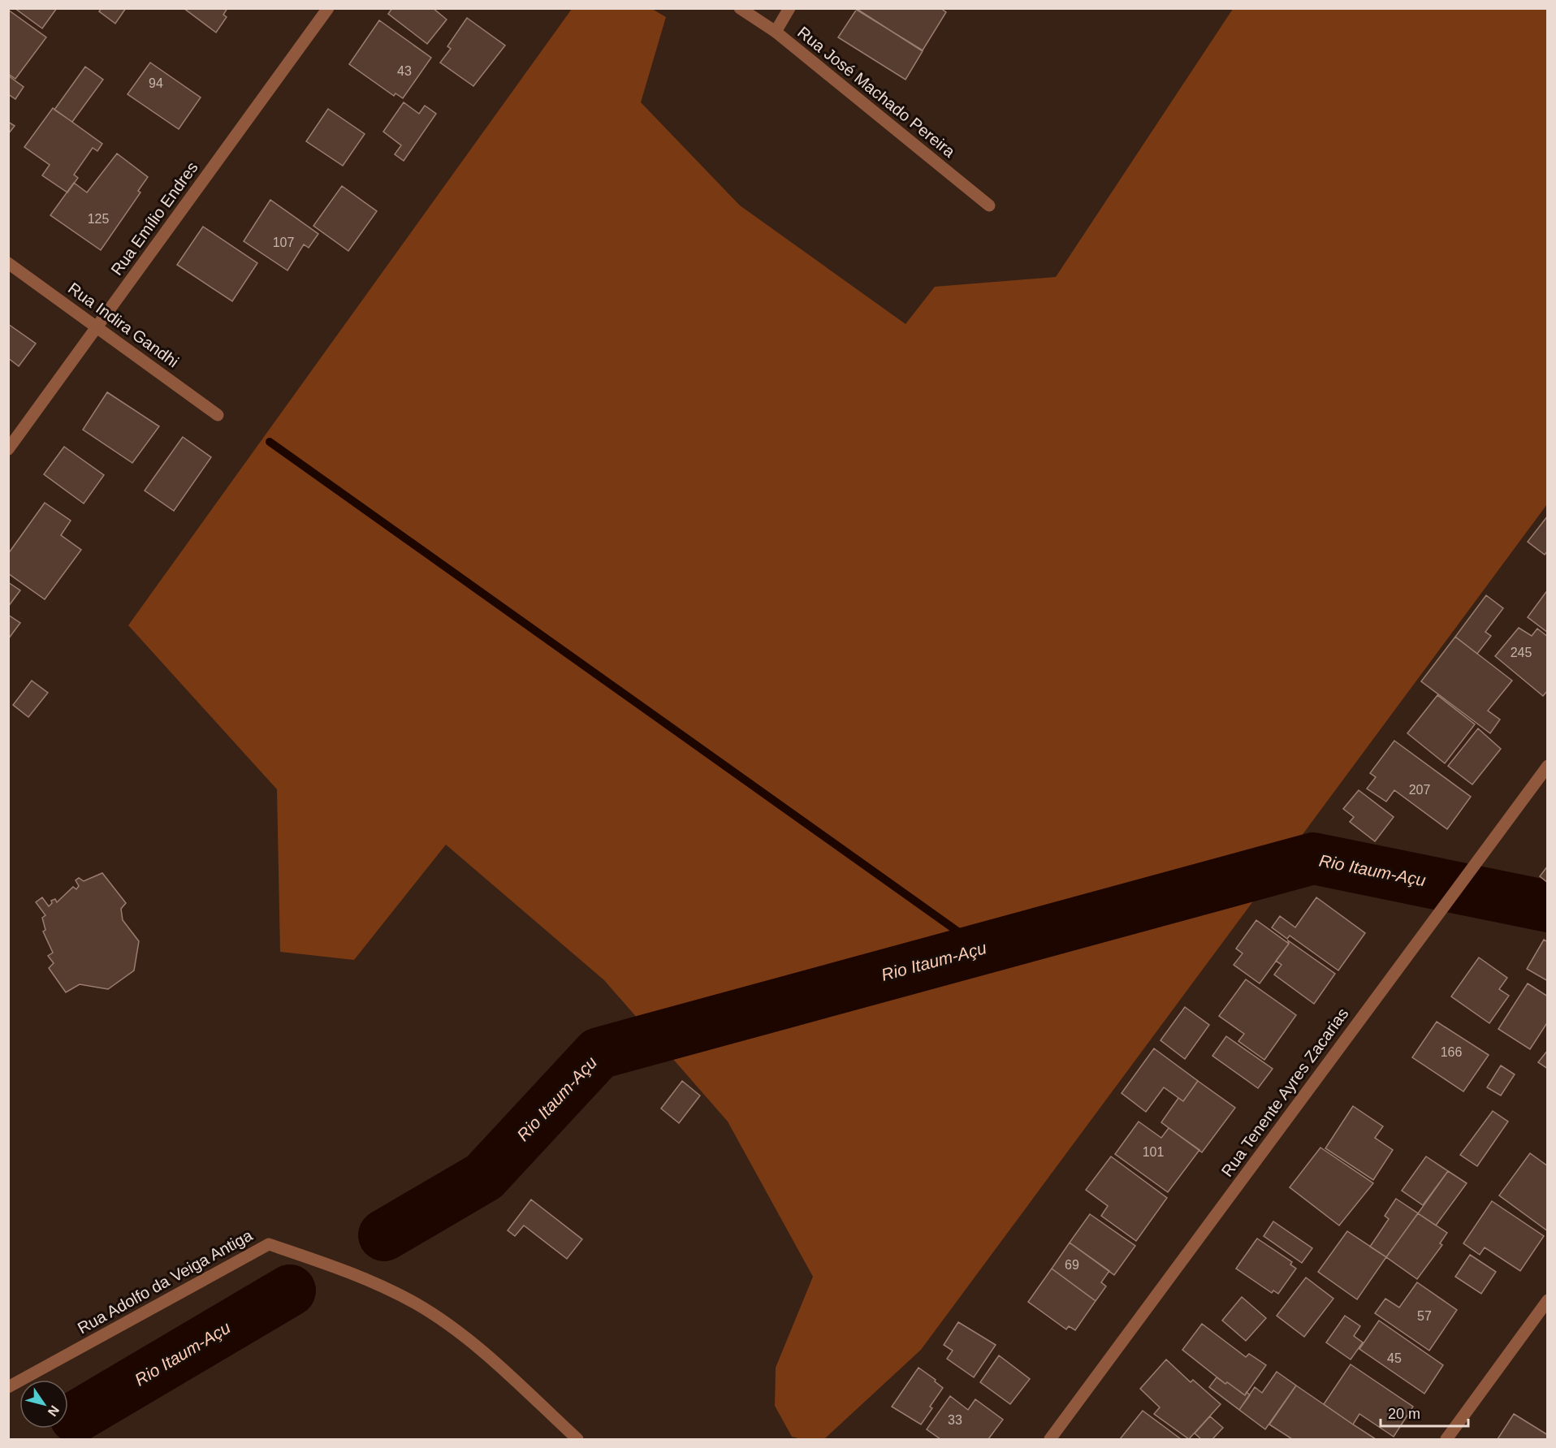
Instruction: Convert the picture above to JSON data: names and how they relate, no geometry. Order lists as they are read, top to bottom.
{
  "streets": {
    "street": [
      "Rua José Machado Pereira",
      "Rua Emílio Endres",
      "Rua Indira Gandhi",
      "Rua Tenente Ayres Zacarias",
      "Rua Adolfo da Veiga Antiga"
    ]
  },
  "crossings": [
    ["Rua Emílio Endres", "Rua Indira Gandhi"]
  ],
  "water": ["Rio Itaum-Açu"],
  "house_numbers": [
    "43",
    "94",
    "125",
    "107",
    "245",
    "207",
    "166",
    "101",
    "69",
    "57",
    "45",
    "33"
  ],
  "scale_bar": "20 m",
  "north": "bottom right"
}
